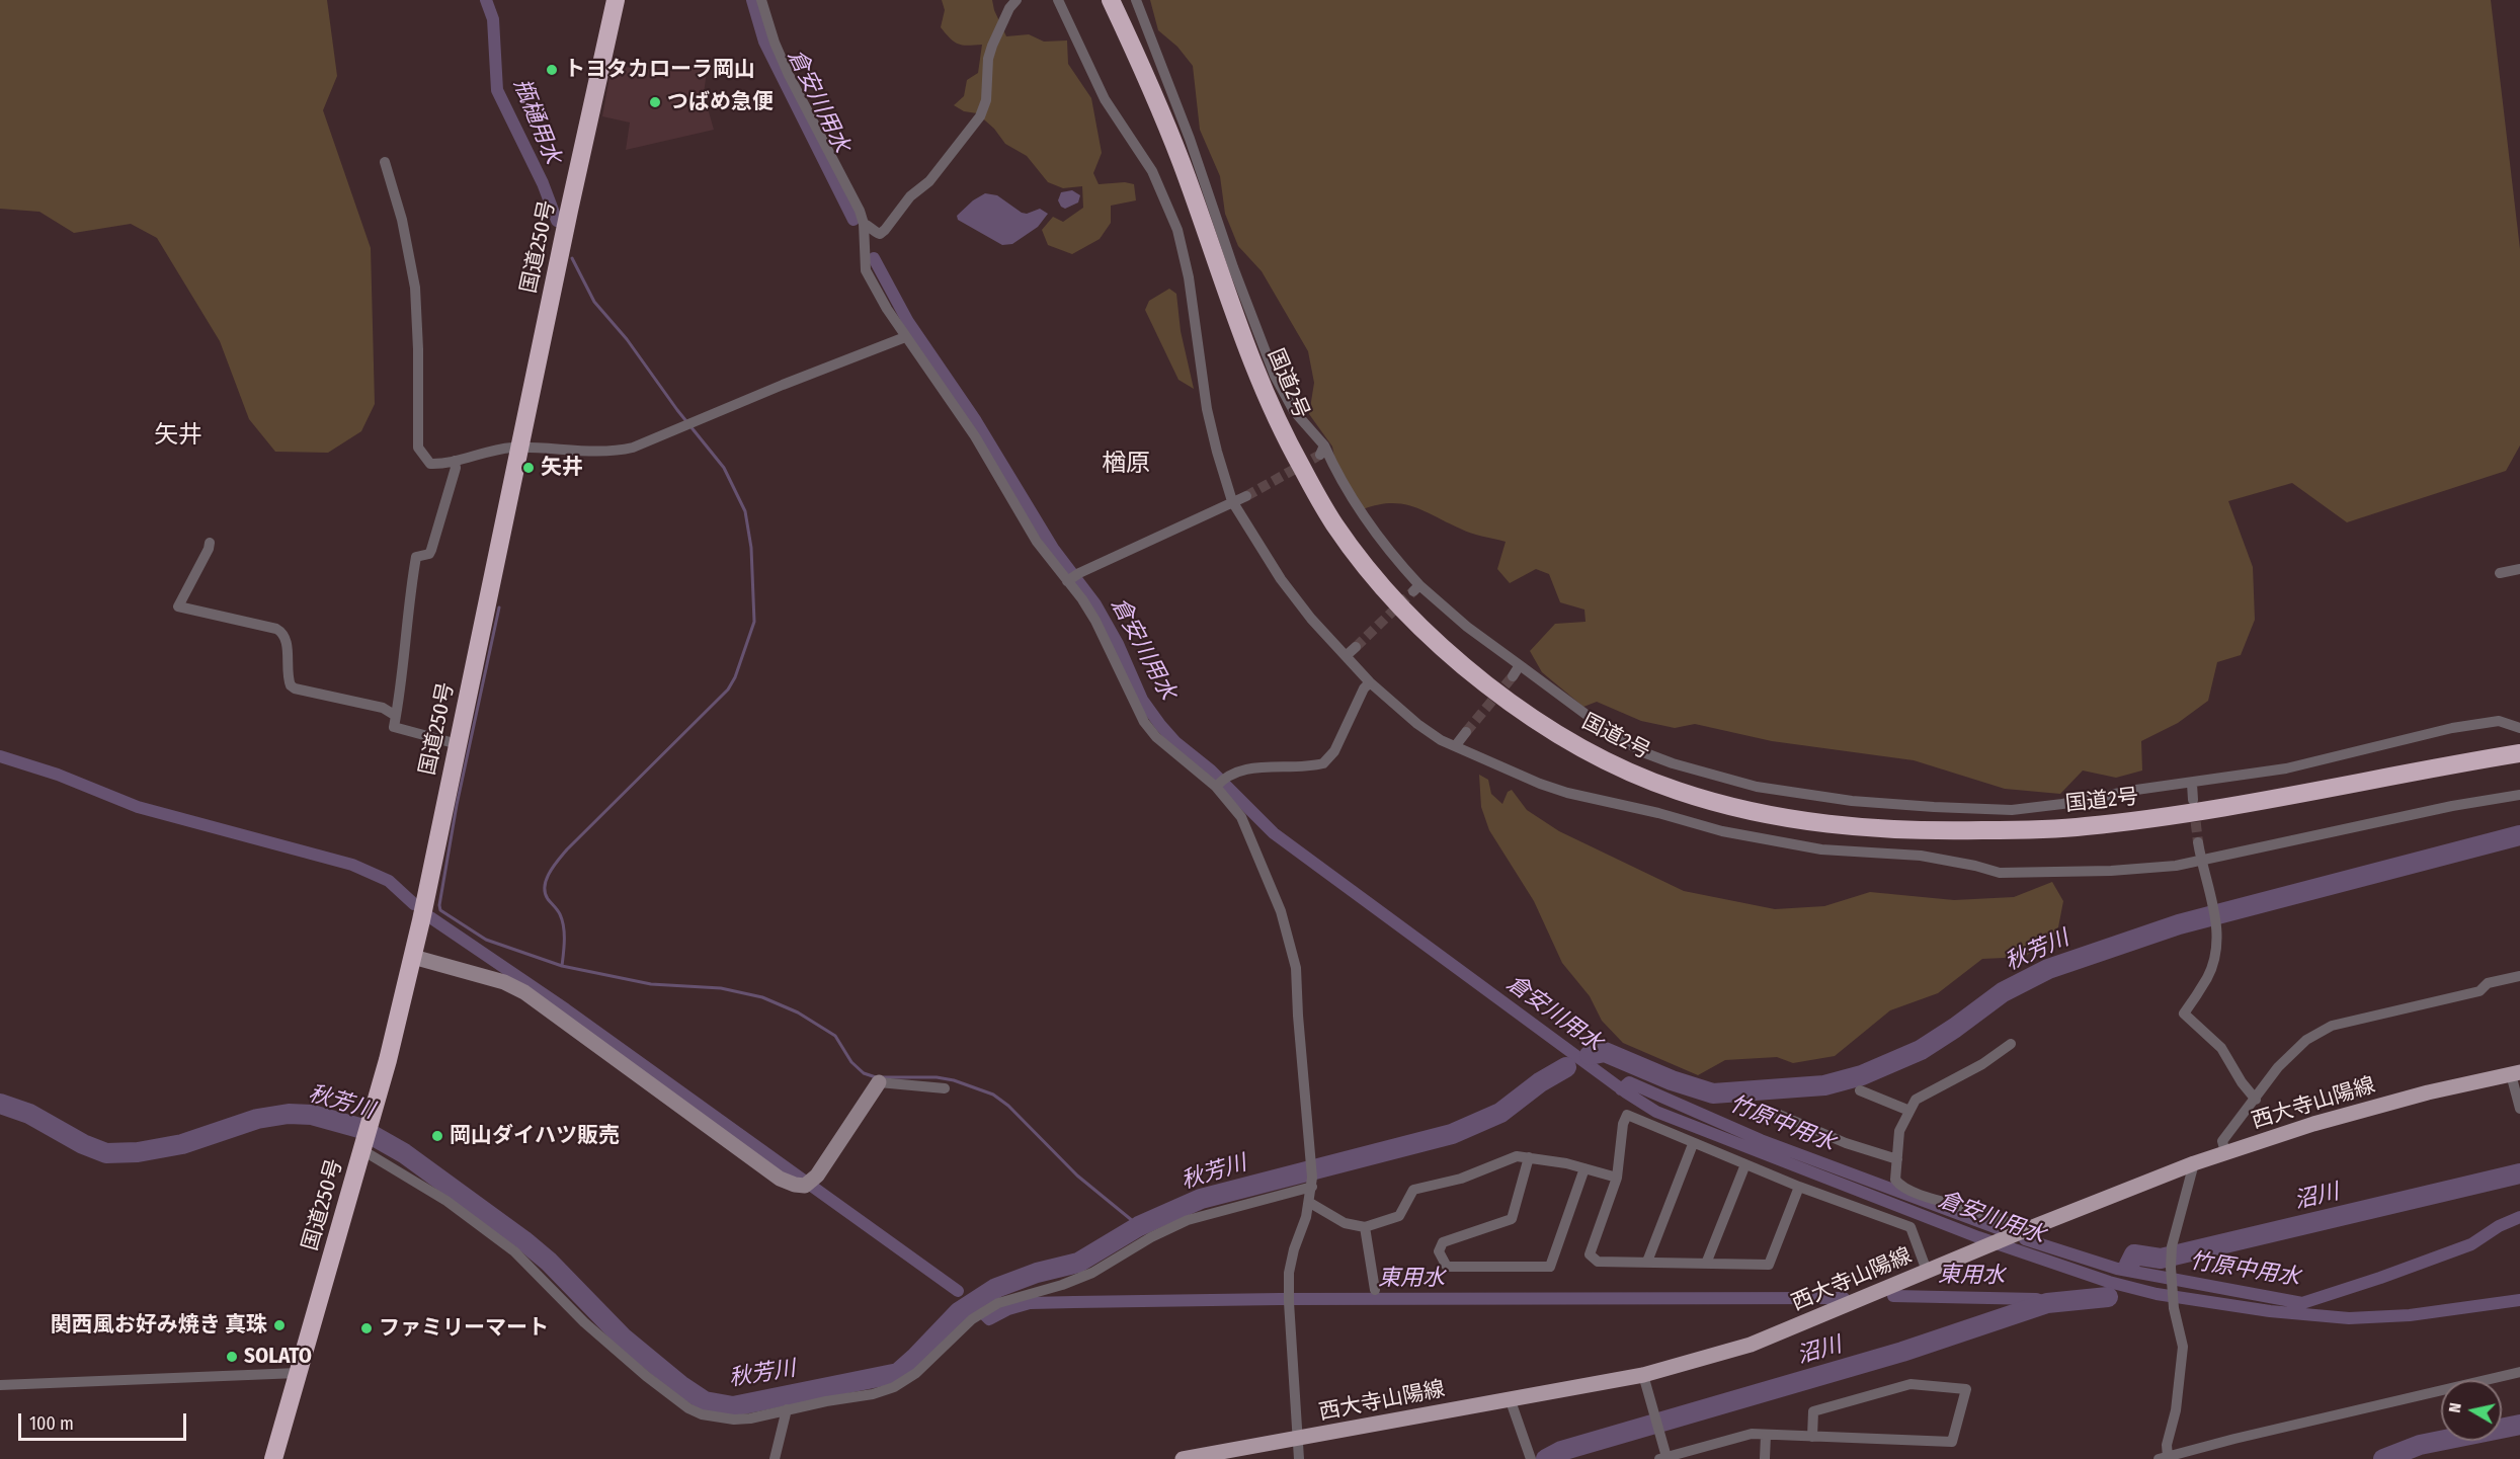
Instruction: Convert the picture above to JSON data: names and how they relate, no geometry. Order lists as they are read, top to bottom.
{
  "streets": {
    "highway": ["国道250号", "国道2号"],
    "main road": ["西大寺山陽線"]
  },
  "districts": ["矢井", "楢原"],
  "water": [
    "倉安川用水",
    "瓶樋用水",
    "秋芳川",
    "竹原中用水",
    "沼川",
    "東用水"
  ],
  "places": [
    "トヨタカローラ岡山",
    "つばめ急便",
    "矢井",
    "岡山ダイハツ販売",
    "関西風お好み焼き 真珠",
    "ファミリーマート",
    "SOLATO"
  ],
  "scale_bar": "100 m",
  "north": "left"
}
